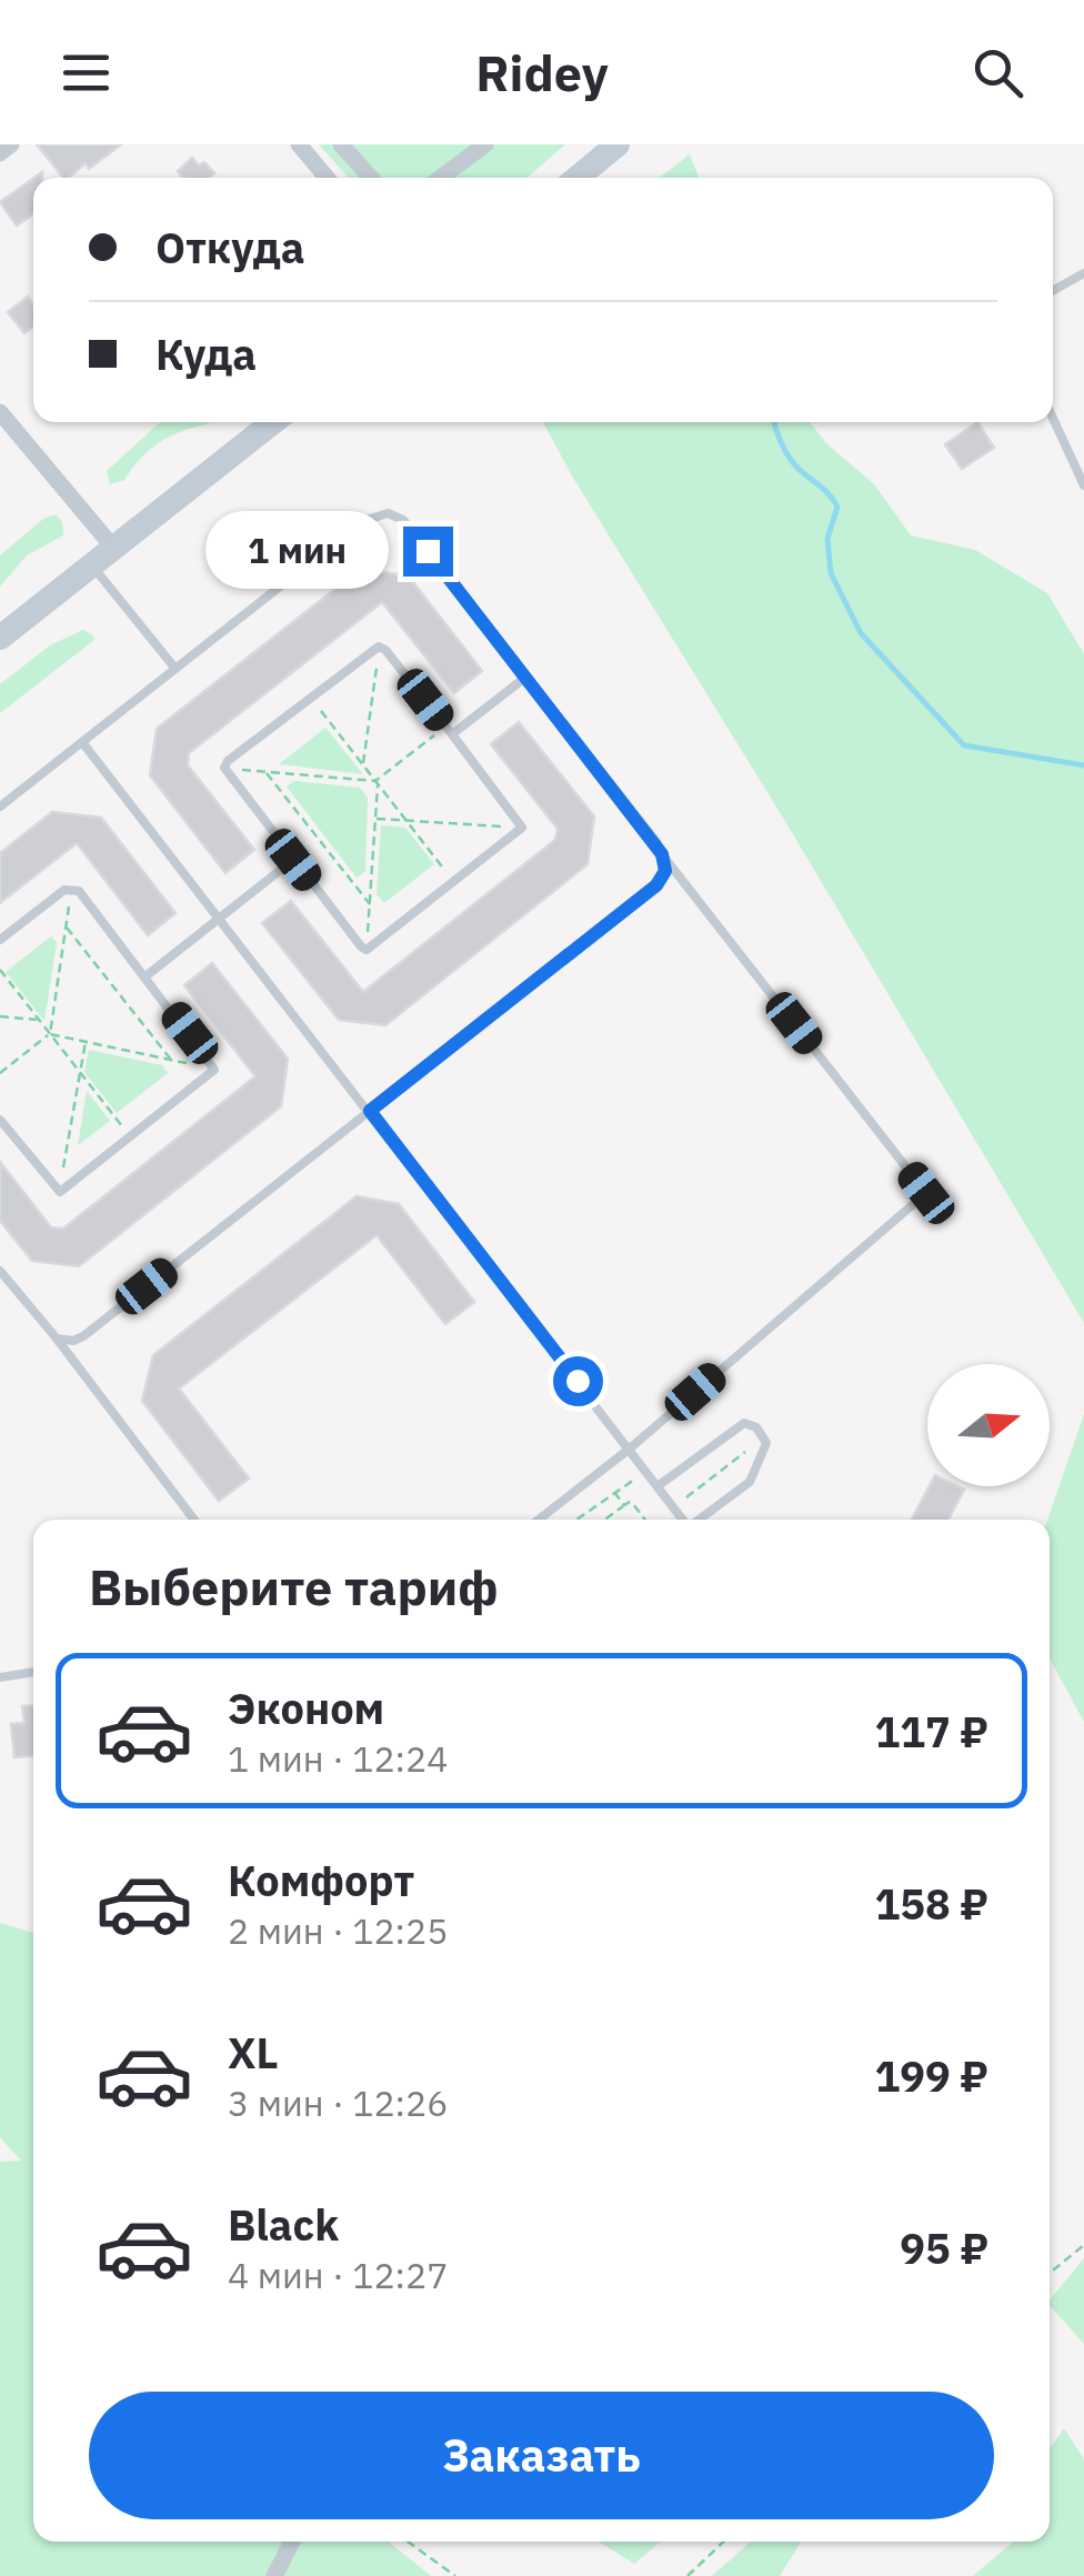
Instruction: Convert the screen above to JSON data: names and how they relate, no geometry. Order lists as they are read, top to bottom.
{
  "north": "right",
  "page": {
    "header": "Ridey",
    "banner": ["Откуда", "Куда"],
    "bubble": "1 мин",
    "heading": "Выберите тариф",
    "list": [
      {
        "name": "Эконом",
        "note": "1 мин · 12:24",
        "value": "117 ₽"
      },
      {
        "name": "Комфорт",
        "note": "2 мин · 12:25",
        "value": "158 ₽"
      },
      {
        "name": "XL",
        "note": "3 мин · 12:26",
        "value": "199 ₽"
      },
      {
        "name": "Black",
        "note": "4 мин · 12:27",
        "value": "95 ₽"
      }
    ],
    "buttons": "Заказать"
  }
}
